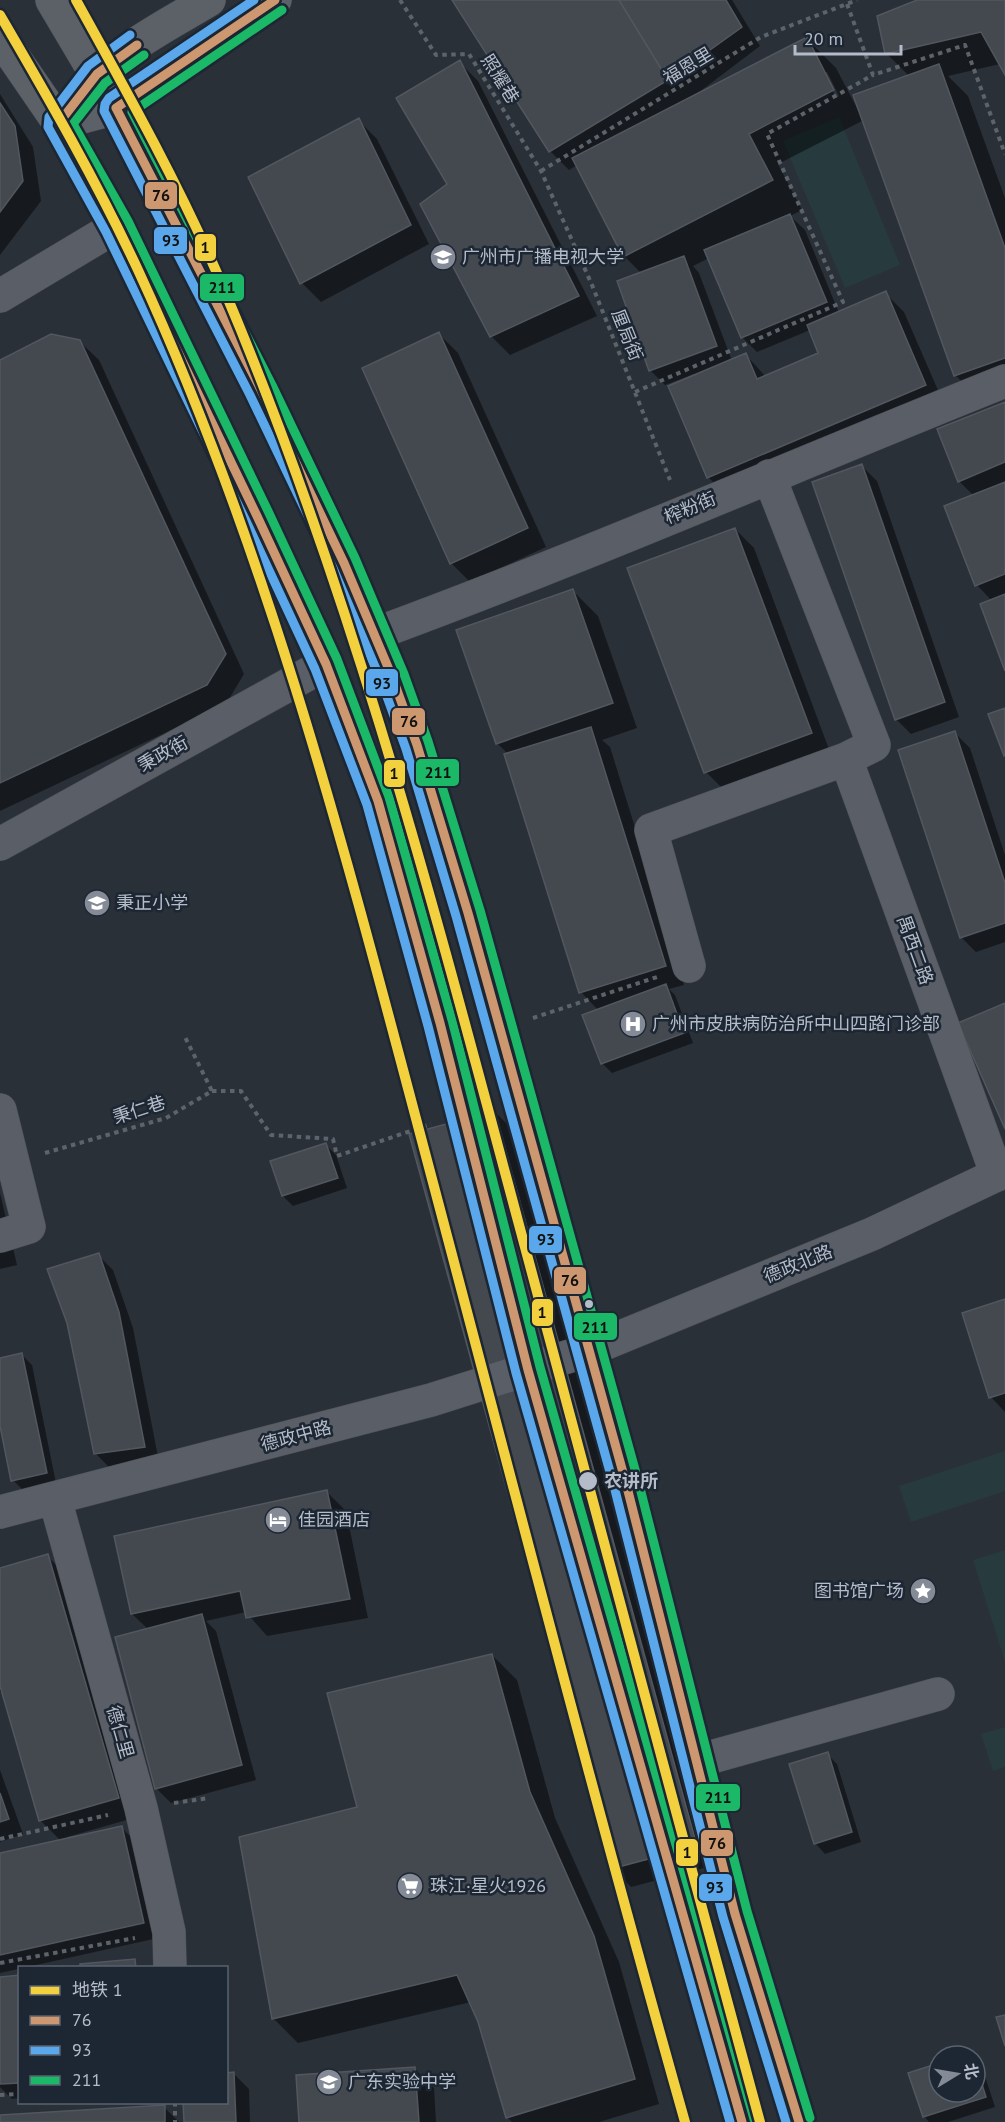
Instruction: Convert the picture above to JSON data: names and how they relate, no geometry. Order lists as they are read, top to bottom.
{
  "streets": {
    "street": [
      "榨粉街",
      "秉政街",
      "禺西二路",
      "德政北路",
      "德政中路",
      "德仁里"
    ],
    "path": [
      "福恩里",
      "照耀巷",
      "厘局街",
      "秉仁巷"
    ]
  },
  "crossings": [
    ["福恩里", "照耀巷"],
    ["福恩里", "厘局街"],
    ["照耀巷", "厘局街"],
    ["厘局街", "榨粉街"],
    ["禺西二路", "德政北路"],
    ["德政北路", "德政中路"],
    ["德政中路", "德仁里"]
  ],
  "places": {
    "school or university": ["广州市广播电视大学", "秉正小学", "广东实验中学"],
    "hospital": ["广州市皮肤病防治所中山四路门诊部"],
    "other": ["农讲所"],
    "hotel": ["佳园酒店"],
    "place": ["图书馆广场"],
    "supermarket": ["珠江·星火1926"]
  },
  "lines": [
    "metro line 1",
    "transit line 76",
    "transit line 93",
    "transit line 211"
  ],
  "legend": [
    "地铁 1",
    "76",
    "93",
    "211"
  ],
  "scale_bar": "20 m",
  "north": "right"
}
